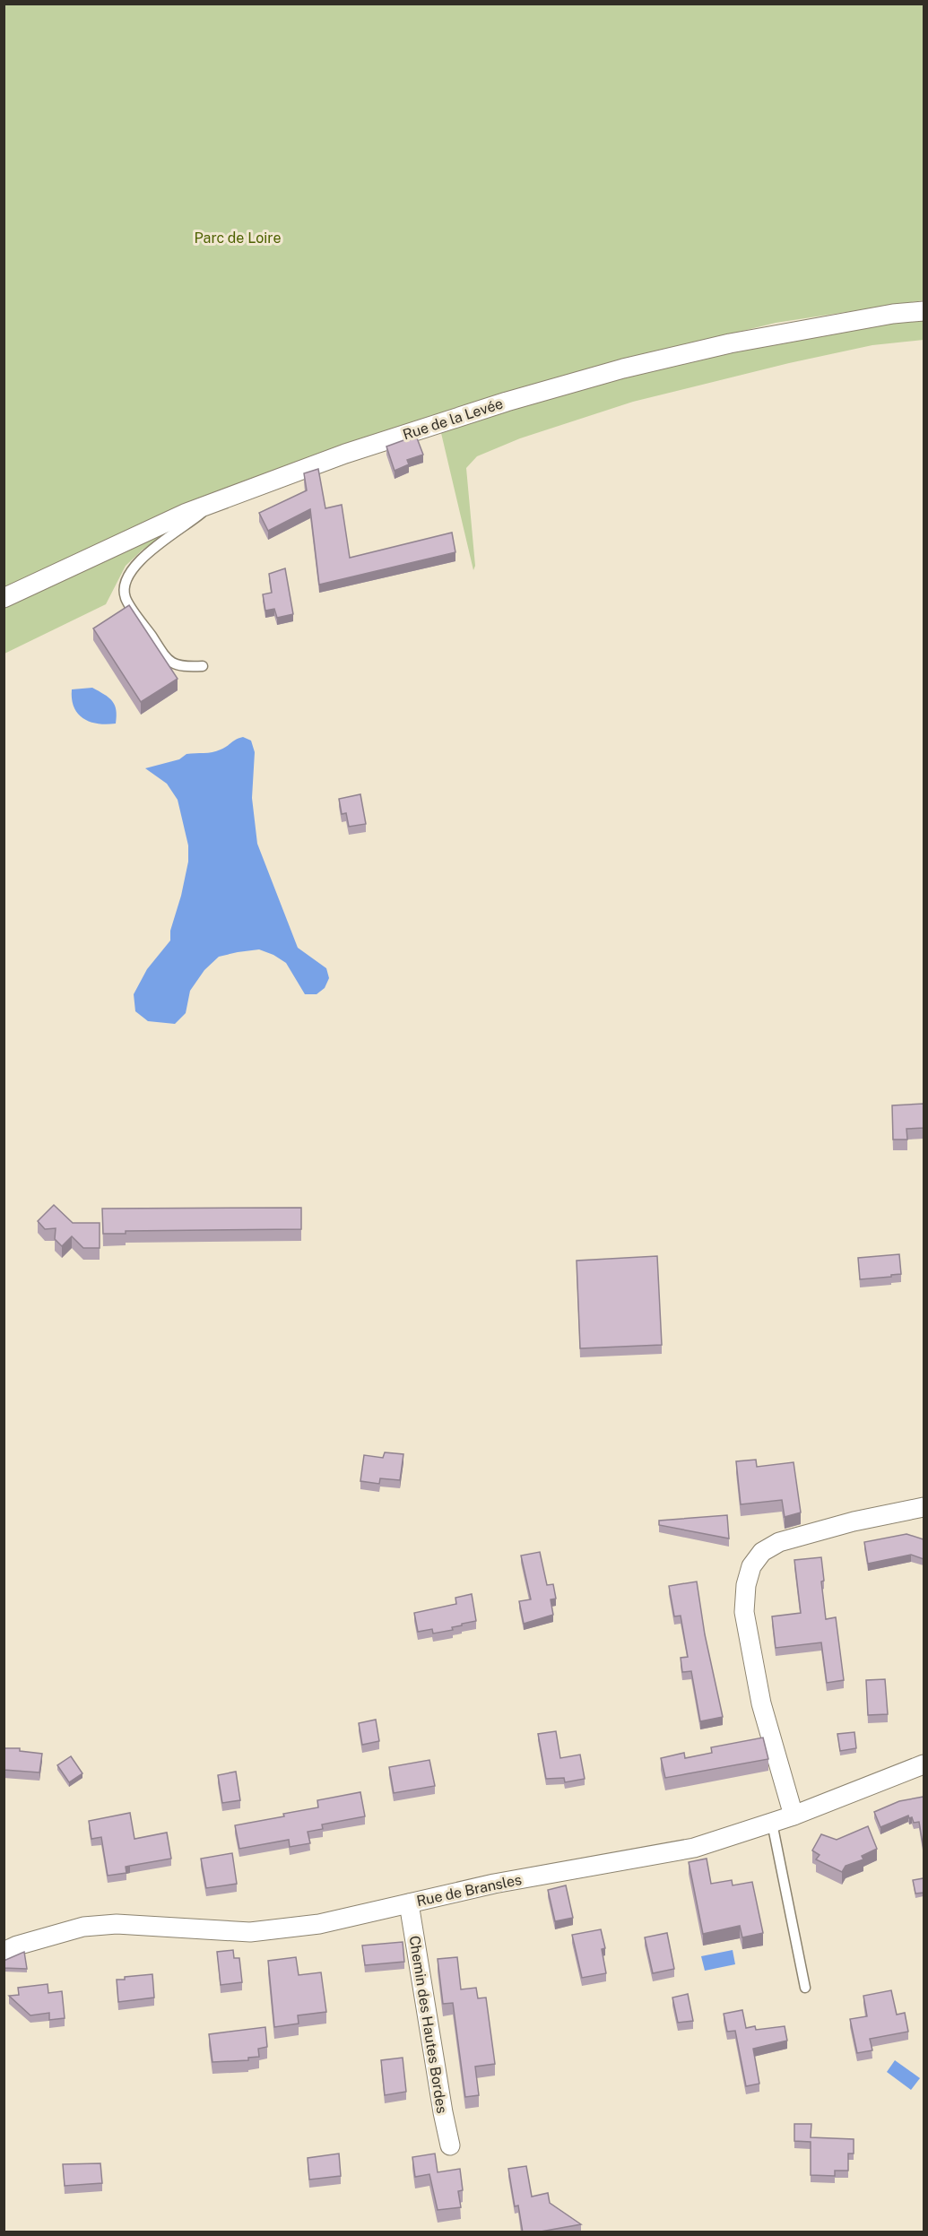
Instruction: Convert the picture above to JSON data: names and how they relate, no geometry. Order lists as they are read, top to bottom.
{
  "streets": {
    "street": ["Rue de la Levée", "Rue de Bransles", "Chemin des Hautes Bordes"]
  },
  "crossings": [
    ["Rue de Bransles", "Chemin des Hautes Bordes"]
  ],
  "parks": ["Parc de Loire"]
}
